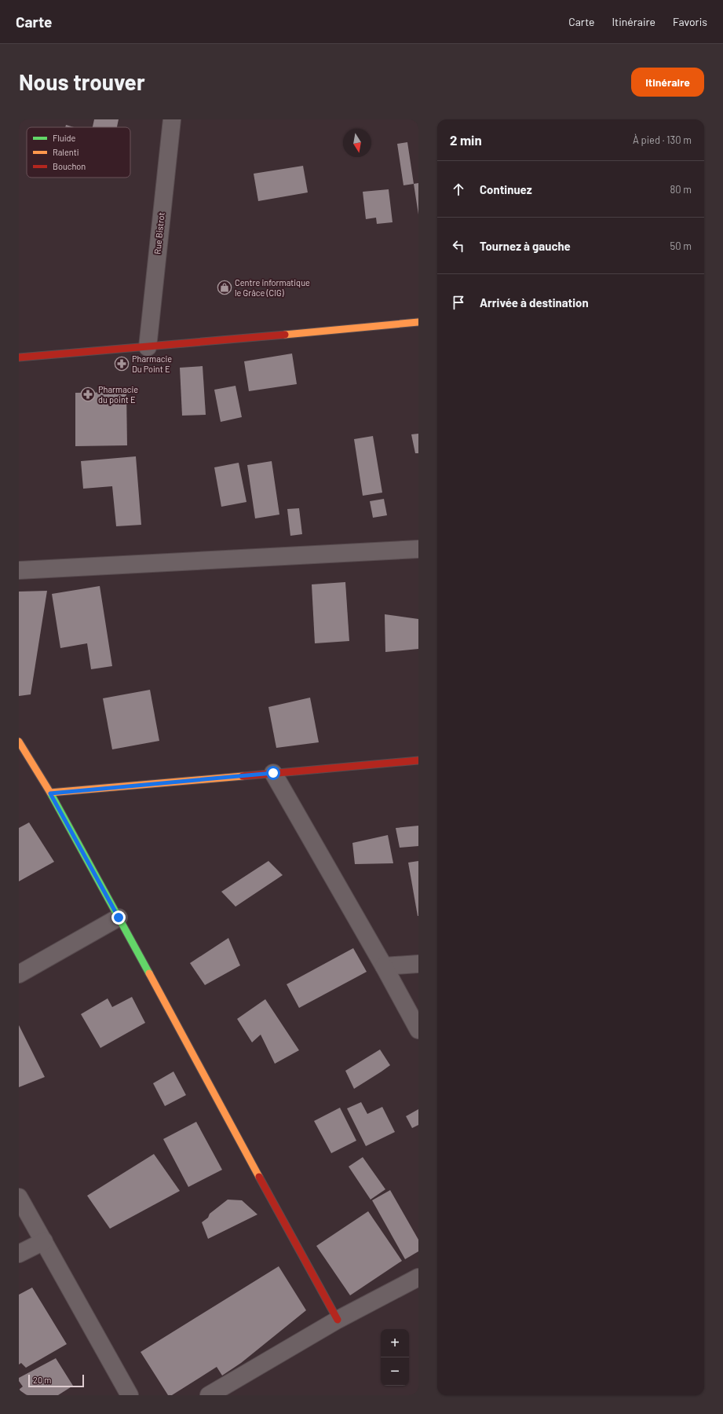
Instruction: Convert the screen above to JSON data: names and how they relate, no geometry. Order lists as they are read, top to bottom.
{
  "streets": {
    "street": ["Rue Bistrot"]
  },
  "places": {
    "shop": ["Centre informatique le Grâce (CIG)"],
    "pharmacy": ["Pharmacie Du Point E", "Pharmacie du point E"]
  },
  "legend": ["Fluide", "Ralenti", "Bouchon"],
  "scale_bar": "20 m",
  "north": "bottom",
  "page": {
    "header": "Carte",
    "nav": ["Carte", "Itinéraire", "Favoris"],
    "buttons": "Itinéraire",
    "title": "Nous trouver",
    "heading": ["2 min", "À pied · 130 m"],
    "list": [
      ["Continuez", "80 m"],
      ["Tournez à gauche", "50 m"],
      "Arrivée à destination"
    ],
    "map_buttons": ["+", "−"],
    "scale": "20 m"
  }
}
